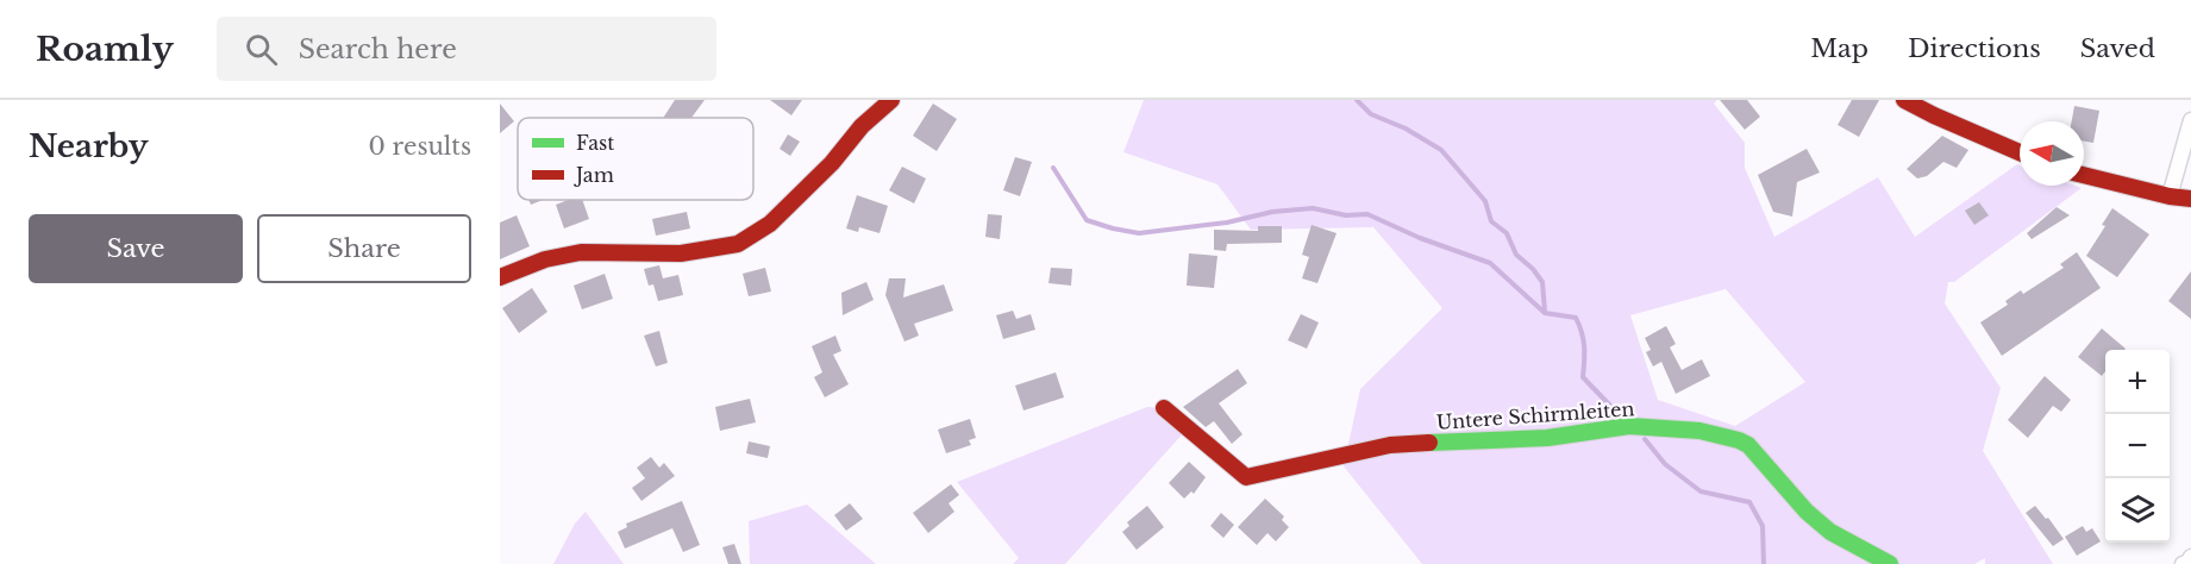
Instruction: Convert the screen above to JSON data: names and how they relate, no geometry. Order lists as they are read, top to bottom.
{
  "streets": {
    "street": ["Untere Schirmleiten"]
  },
  "legend": ["Fast", "Jam"],
  "north": "left",
  "page": {
    "header": "Roamly",
    "search": "Search here",
    "nav": ["Map", "Directions", "Saved"],
    "heading": ["Nearby", "0 results"],
    "buttons": ["Save", "Share"],
    "map_buttons": ["+", "−"]
  }
}
